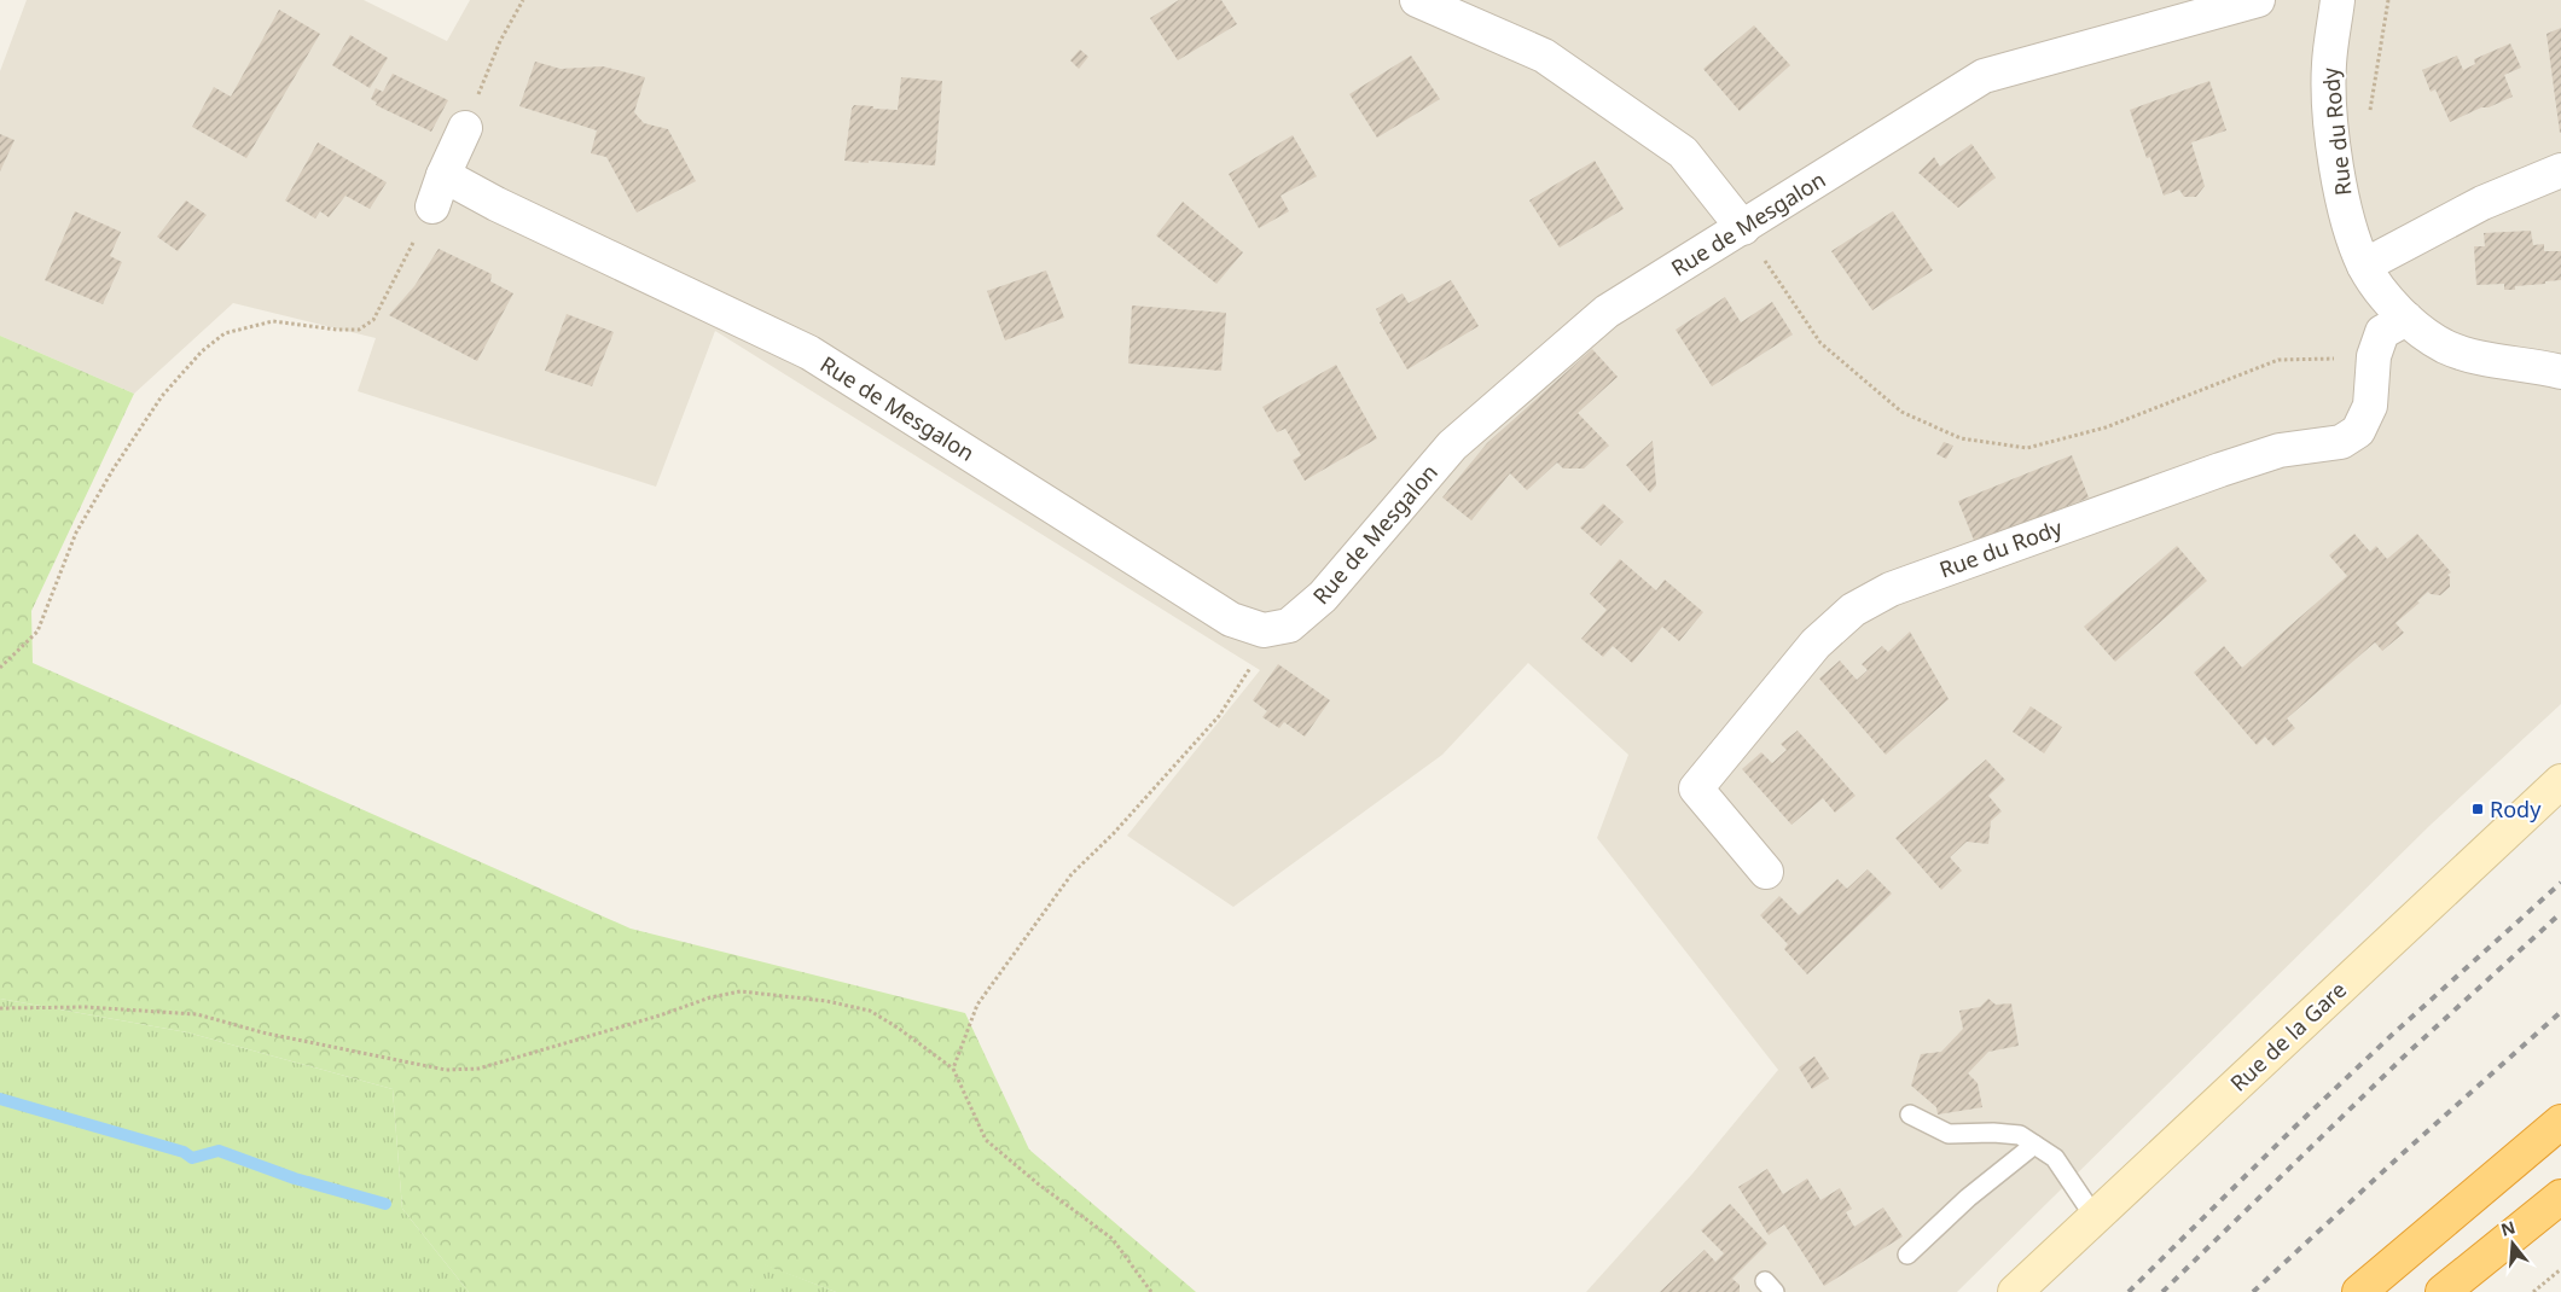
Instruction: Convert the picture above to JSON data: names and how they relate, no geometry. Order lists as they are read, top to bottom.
{
  "streets": {
    "main road": ["Rue de la Gare"],
    "street": ["Rue du Rody", "Rue de Mesgalon"]
  },
  "places": {
    "transit": ["Rody"]
  },
  "north": "top"
}
